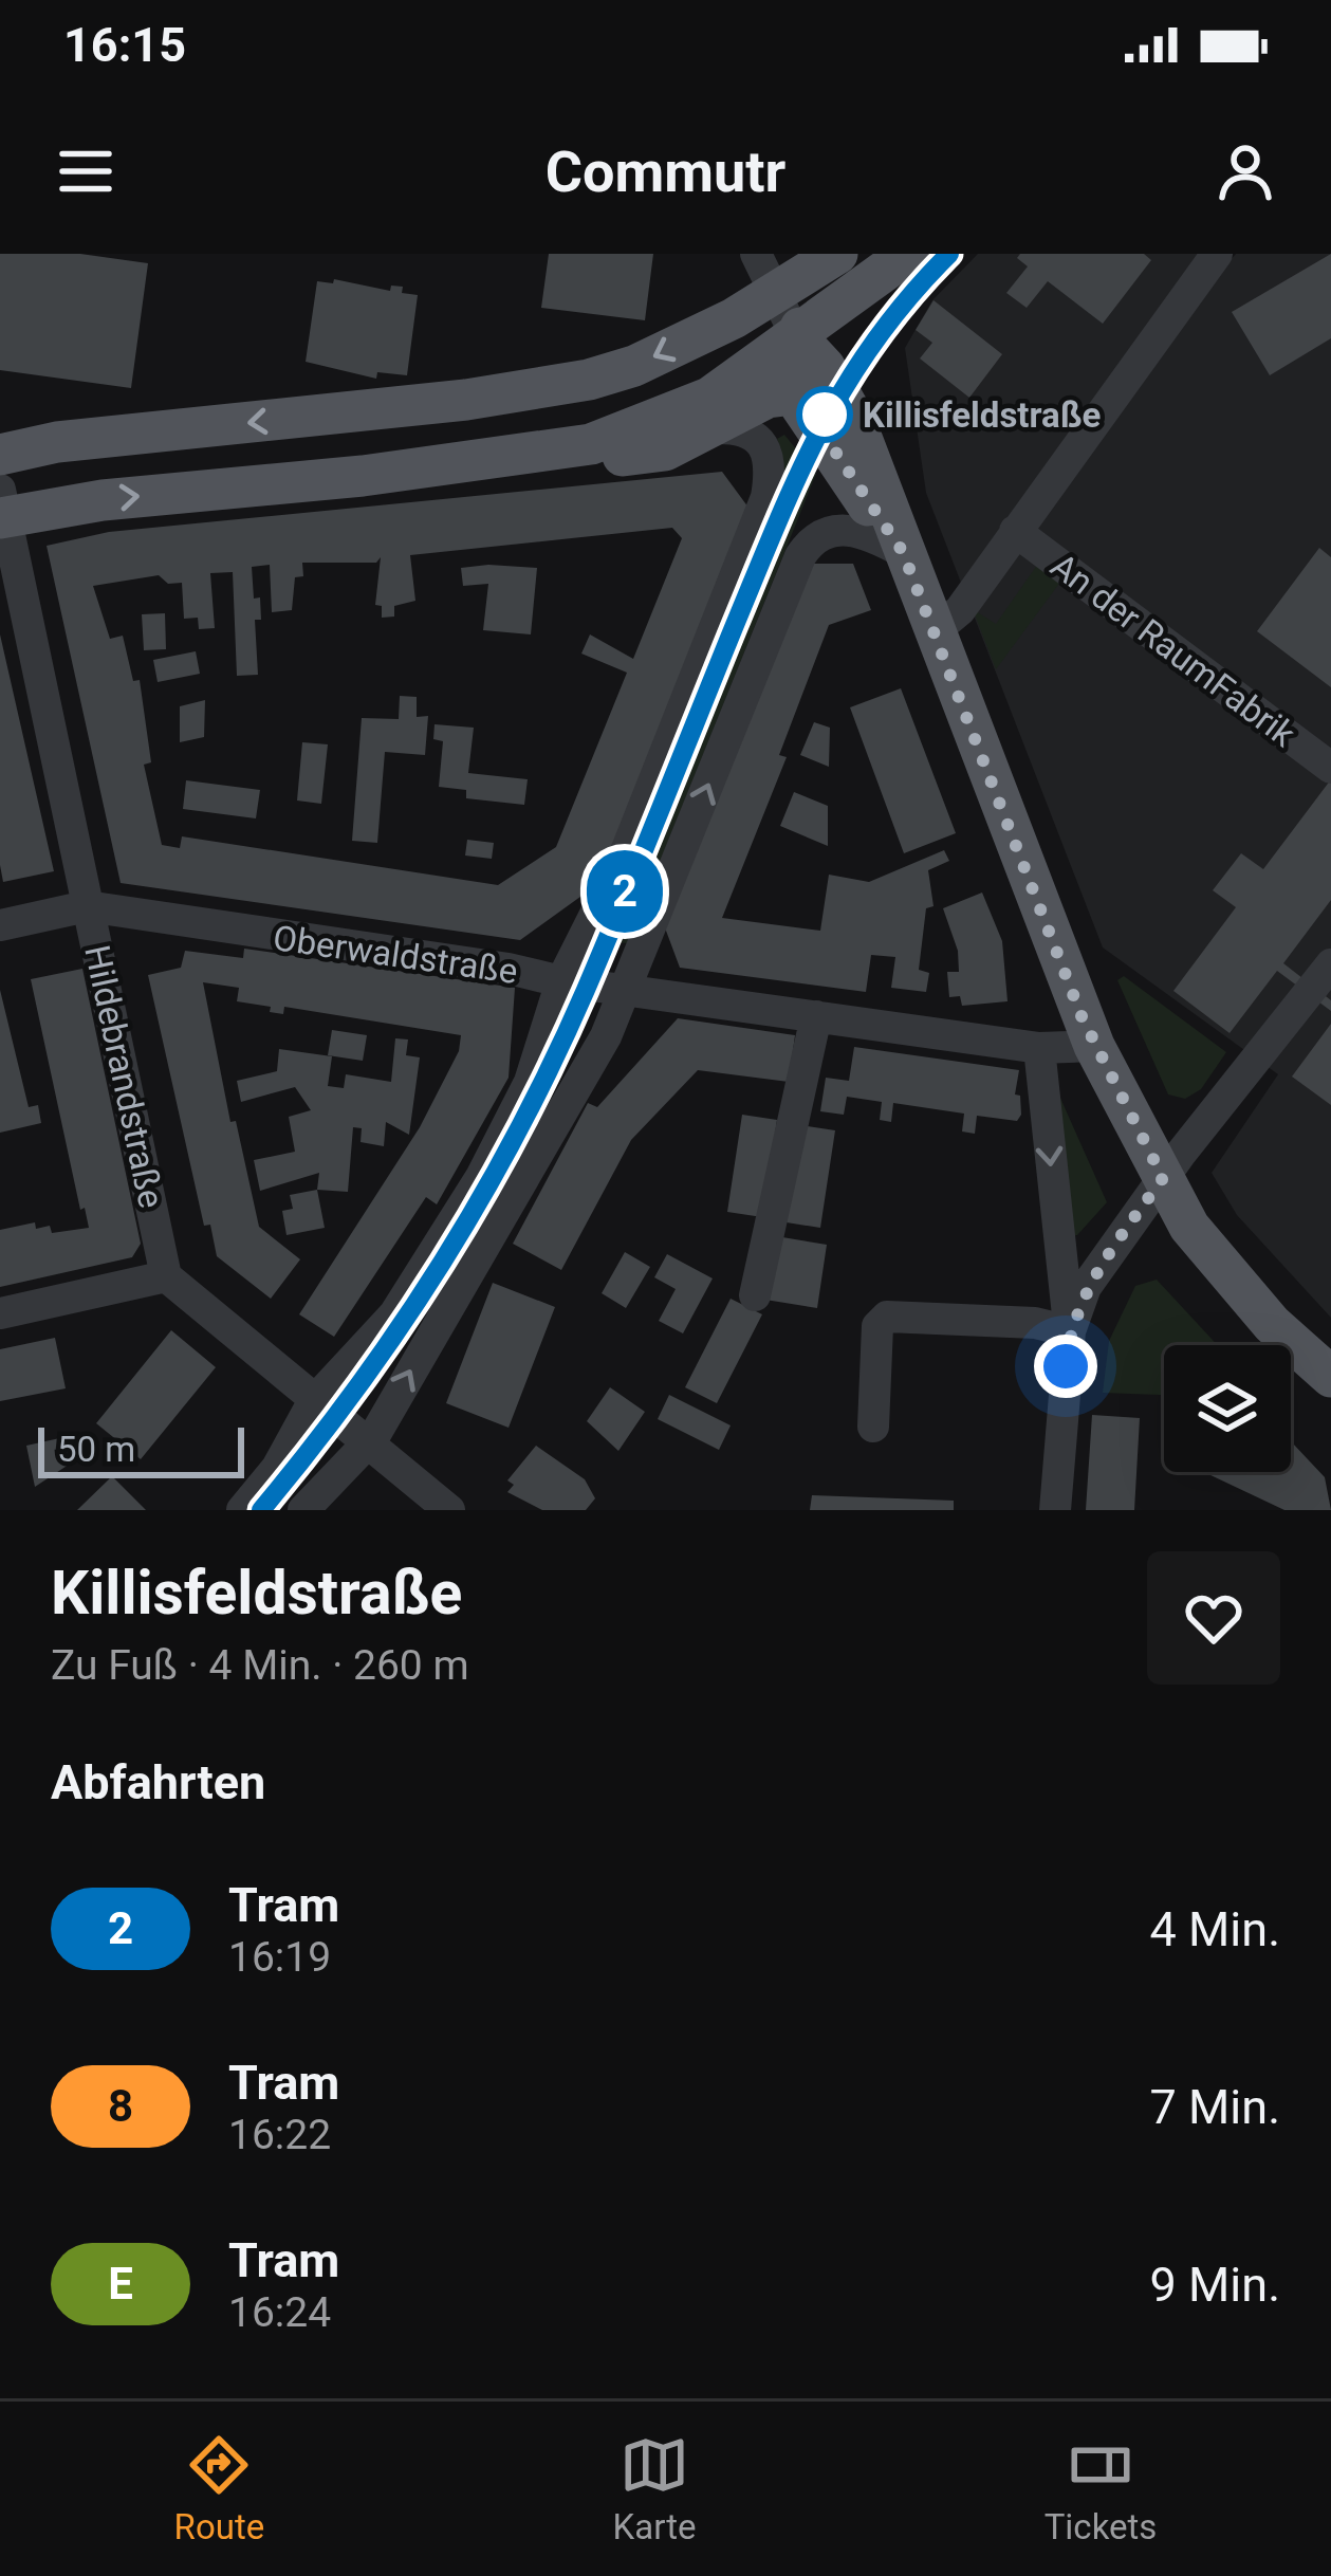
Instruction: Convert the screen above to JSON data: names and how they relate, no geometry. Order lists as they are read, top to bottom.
{
  "streets": {
    "street": ["An der RaumFabrik", "Oberwaldstraße", "Hildebrandstraße"]
  },
  "crossings": [
    ["Oberwaldstraße", "Hildebrandstraße"]
  ],
  "places": ["Killisfeldstraße"],
  "lines": ["tram line 2"],
  "scale_bar": "50 m",
  "page": {
    "status": "16:15",
    "header": "Commutr",
    "on_map": "2",
    "scale": "50 m",
    "heading": [
      ["Killisfeldstraße", "Zu Fuß · 4 Min. · 260 m"],
      "Abfahrten"
    ],
    "list": [
      {
        "mark": "2",
        "name": "Tram",
        "note": "16:19",
        "value": "4 Min."
      },
      {
        "mark": "8",
        "name": "Tram",
        "note": "16:22",
        "value": "7 Min."
      },
      {
        "mark": "E",
        "name": "Tram",
        "note": "16:24",
        "value": "9 Min."
      }
    ],
    "tabs": ["Route", "Karte", "Tickets"]
  }
}
